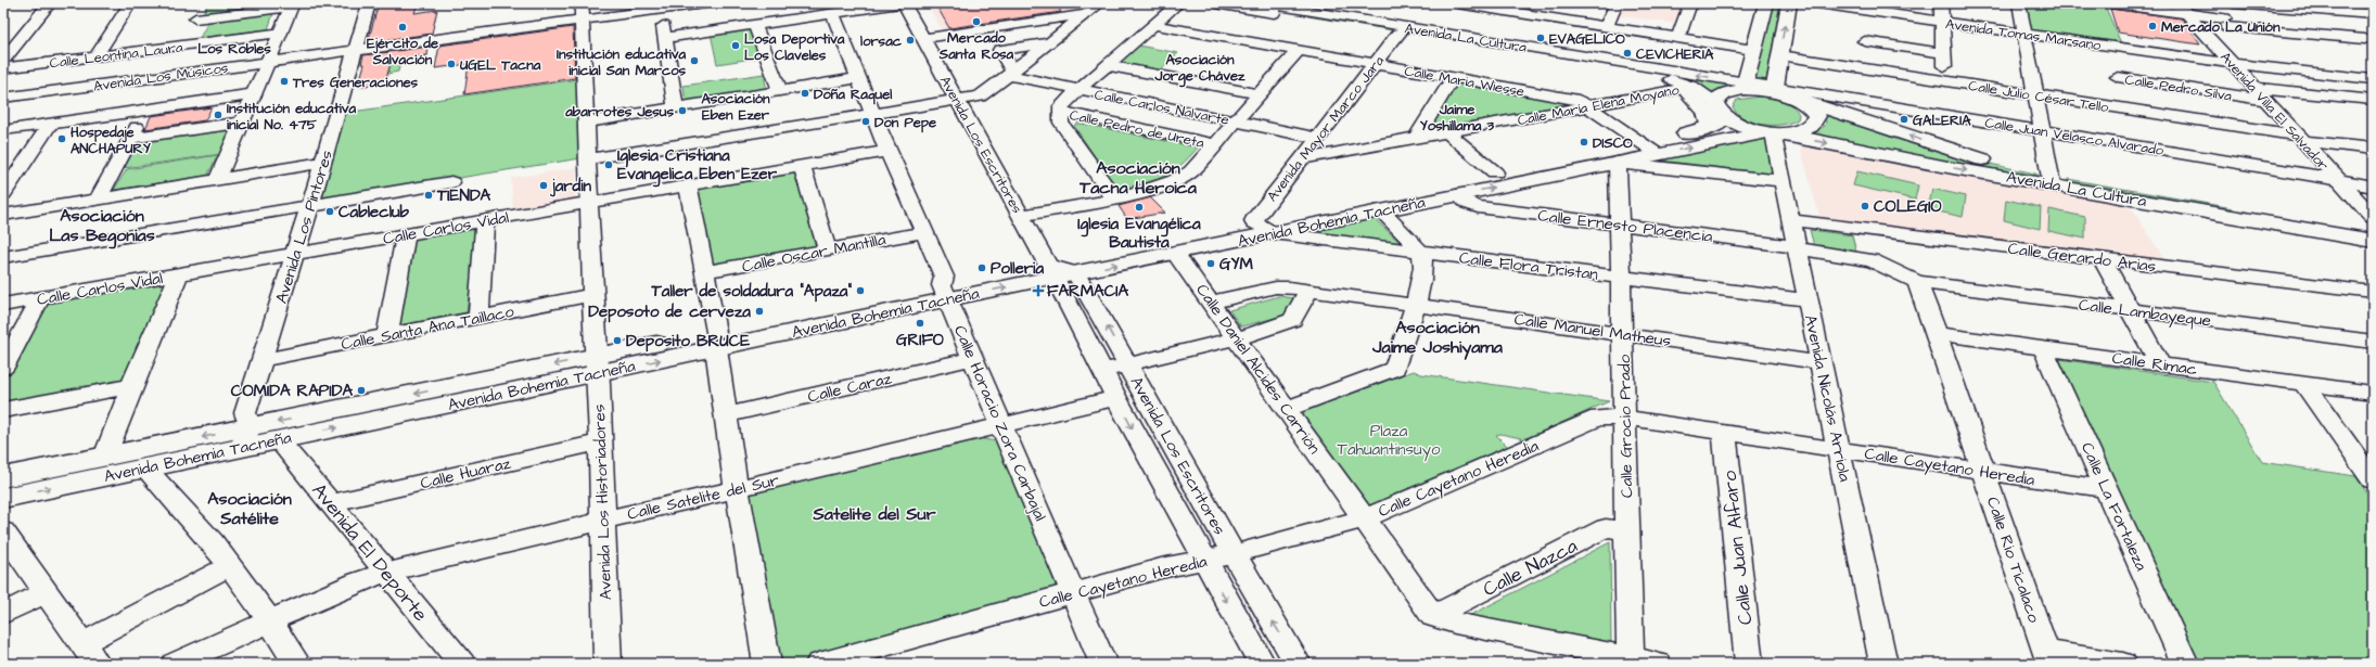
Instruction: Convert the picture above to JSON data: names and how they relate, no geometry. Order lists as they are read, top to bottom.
{
  "streets": {
    "main road": ["Avenida La Cultura", "Avenida Bohemia Tacneña"],
    "street": [
      "Avenida Tomas Marsano",
      "Calle Leontina Laura",
      "Avenida Los Músicos",
      "Calle Maria Wiesse",
      "Calle Pedro Silva",
      "Calle Julio César Tello",
      "Calle María Elena Moyano",
      "Calle Carlos Nalvarte",
      "Avenida Villa El Salvador",
      "Calle Pedro de Ureta",
      "Avenida Mayor Marco Jara",
      "Calle Juan Velasco Alvarado",
      "Avenida Los Escritores",
      "Calle Ernesto Placencia",
      "Avenida Los Pintores",
      "Calle Carlos Vidal",
      "Calle Oscar Mantilla",
      "Calle Gerardo Arias",
      "Calle Flora Tristan",
      "Calle Lambayeque",
      "Calle Santa Ana Taillaco",
      "Calle Manuel Matheus",
      "Calle Rimac",
      "Calle Daniel Alcides Carrión",
      "Calle Caraz",
      "Avenida Nicolás Arriola",
      "Calle Horacio Zora Carbajal",
      "Calle Grocio Prado",
      "Calle Cayetano Heredia",
      "Calle Huaraz",
      "Calle Satelite del Sur",
      "Avenida Los Historiadores",
      "Calle La Fortaleza",
      "Calle Juan Alfaro",
      "Avenida El Deporte",
      "Calle Rio Ticalaco",
      "Calle Nazca"
    ]
  },
  "crossings": [
    ["Avenida Tomas Marsano", "Avenida Villa El Salvador"],
    ["Avenida La Cultura", "Calle María Elena Moyano"],
    ["Avenida La Cultura", "Avenida Mayor Marco Jara"],
    ["Avenida La Cultura", "Calle Juan Velasco Alvarado"],
    ["Avenida La Cultura", "Avenida Bohemia Tacneña"],
    ["Avenida La Cultura", "Avenida Nicolás Arriola"],
    ["Avenida Los Músicos", "Avenida Los Pintores"],
    ["Avenida Los Músicos", "Avenida Los Historiadores"],
    ["Calle Maria Wiesse", "Calle María Elena Moyano"],
    ["Calle Maria Wiesse", "Avenida Mayor Marco Jara"],
    ["Calle Maria Wiesse", "Avenida Bohemia Tacneña"],
    ["Calle Pedro Silva", "Avenida Villa El Salvador"],
    ["Calle Julio César Tello", "Avenida Villa El Salvador"],
    ["Calle María Elena Moyano", "Avenida Mayor Marco Jara"],
    ["Calle Carlos Nalvarte", "Avenida Mayor Marco Jara"],
    ["Avenida Villa El Salvador", "Calle Juan Velasco Alvarado"],
    ["Avenida Mayor Marco Jara", "Avenida Bohemia Tacneña"],
    ["Avenida Mayor Marco Jara", "Calle Flora Tristan"],
    ["Calle Juan Velasco Alvarado", "Avenida Bohemia Tacneña"],
    ["Avenida Los Escritores", "Avenida Bohemia Tacneña"],
    ["Avenida Los Escritores", "Calle Cayetano Heredia"],
    ["Avenida Los Escritores", "Calle Satelite del Sur"],
    ["Avenida Bohemia Tacneña", "Calle Ernesto Placencia"],
    ["Avenida Bohemia Tacneña", "Avenida Los Pintores"],
    ["Avenida Bohemia Tacneña", "Calle Flora Tristan"],
    ["Avenida Bohemia Tacneña", "Calle Daniel Alcides Carrión"],
    ["Avenida Bohemia Tacneña", "Avenida Nicolás Arriola"],
    ["Avenida Bohemia Tacneña", "Calle Horacio Zora Carbajal"],
    ["Avenida Bohemia Tacneña", "Calle Grocio Prado"],
    ["Avenida Bohemia Tacneña", "Avenida Los Historiadores"],
    ["Avenida Bohemia Tacneña", "Avenida El Deporte"],
    ["Calle Ernesto Placencia", "Calle Lambayeque"],
    ["Calle Ernesto Placencia", "Avenida Nicolás Arriola"],
    ["Calle Ernesto Placencia", "Calle Grocio Prado"],
    ["Avenida Los Pintores", "Calle Carlos Vidal"],
    ["Avenida Los Pintores", "Calle Santa Ana Taillaco"],
    ["Calle Carlos Vidal", "Calle Horacio Zora Carbajal"],
    ["Calle Carlos Vidal", "Avenida Los Historiadores"],
    ["Calle Oscar Mantilla", "Calle Horacio Zora Carbajal"],
    ["Calle Gerardo Arias", "Avenida Nicolás Arriola"],
    ["Calle Flora Tristan", "Avenida Nicolás Arriola"],
    ["Calle Flora Tristan", "Calle Grocio Prado"],
    ["Calle Lambayeque", "Calle Rio Ticalaco"],
    ["Calle Santa Ana Taillaco", "Avenida Los Historiadores"],
    ["Calle Manuel Matheus", "Calle Daniel Alcides Carrión"],
    ["Calle Manuel Matheus", "Avenida Nicolás Arriola"],
    ["Calle Manuel Matheus", "Calle Grocio Prado"],
    ["Calle Rimac", "Calle La Fortaleza"],
    ["Calle Rimac", "Calle Rio Ticalaco"],
    ["Calle Daniel Alcides Carrión", "Calle Cayetano Heredia"],
    ["Calle Daniel Alcides Carrión", "Calle Nazca"],
    ["Calle Caraz", "Calle Horacio Zora Carbajal"],
    ["Avenida Nicolás Arriola", "Calle Cayetano Heredia"],
    ["Calle Horacio Zora Carbajal", "Calle Cayetano Heredia"],
    ["Calle Horacio Zora Carbajal", "Calle Satelite del Sur"],
    ["Calle Grocio Prado", "Calle Cayetano Heredia"],
    ["Calle Grocio Prado", "Calle Nazca"],
    ["Calle Cayetano Heredia", "Calle La Fortaleza"],
    ["Calle Cayetano Heredia", "Calle Juan Alfaro"],
    ["Calle Cayetano Heredia", "Calle Rio Ticalaco"],
    ["Calle Huaraz", "Avenida Los Historiadores"],
    ["Calle Huaraz", "Avenida El Deporte"],
    ["Calle Satelite del Sur", "Avenida Los Historiadores"],
    ["Calle Satelite del Sur", "Avenida El Deporte"]
  ],
  "districts": [
    "Los Robles",
    "Asociación Jorge Chávez",
    "Asociación Eben Ezer",
    "Jaime Yoshillama 3",
    "Asociación Tacna Heroica",
    "Asociación Las Begonias",
    "Asociación Jaime Joshiyama",
    "Asociación Satélite",
    "Satelite del Sur"
  ],
  "parks": ["Plaza Tahuantinsuyo"],
  "places": {
    "other": [
      "Mercado Santa Rosa",
      "Mercado La Unión",
      "Ejército de Salvación",
      "EVAGELICO",
      "lorsac",
      "Losa Deportiva Los Claveles",
      "CEVICHERIA",
      "Institución educativa inicial San Marcos",
      "UGEL Tacna",
      "Tres Generaciones",
      "Doña Raquel",
      "abarrotes Jesus",
      "Institución educativa inicial No. 475",
      "GALERIA",
      "Don Pepe",
      "Hospedaje ANCHAPURY",
      "DISCO",
      "Iglesia Cristiana Evangelica Eben Ezer",
      "jardin",
      "TIENDA",
      "COLEGIO",
      "Iglesia Evangélica Bautista",
      "Cableclub",
      "GYM",
      "Polleria",
      "Taller de soldadura \"Apaza\"",
      "Deposoto de cerveza",
      "GRIFO",
      "Deposito BRUCE",
      "COMIDA RAPIDA"
    ],
    "health": ["FARMACIA"]
  }
}
